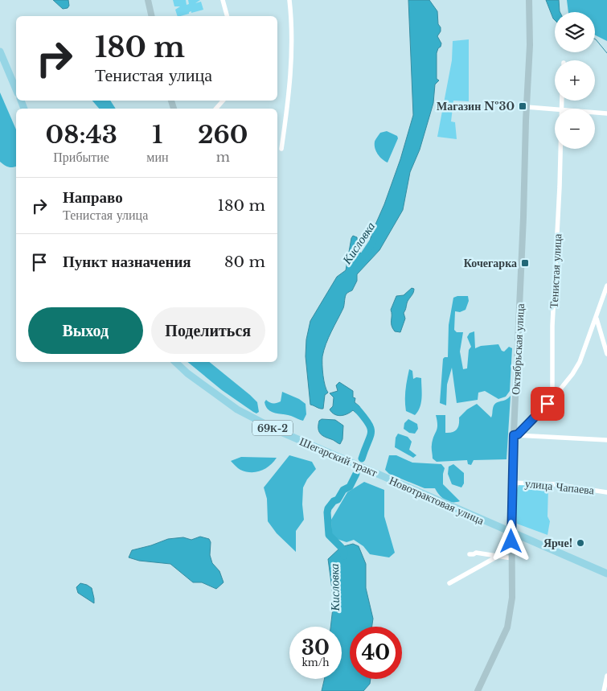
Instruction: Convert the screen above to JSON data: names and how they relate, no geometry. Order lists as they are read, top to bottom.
{
  "streets": {
    "main road": ["69К-2", "Шегарский тракт", "Новотрактовая улица"],
    "street": ["Тенистая улица", "Октябрьская улица", "улица Чапаева"]
  },
  "crossings": [
    ["Октябрьская улица", "69К-2"],
    ["Октябрьская улица", "улица Чапаева"],
    ["Октябрьская улица", "Новотрактовая улица"],
    ["69К-2", "Новотрактовая улица"],
    ["Шегарский тракт", "Новотрактовая улица"]
  ],
  "water": ["Кисловка"],
  "places": {
    "transit": ["Магазин №30", "Кочегарка"],
    "other": ["Ярче!"]
  },
  "page": {
    "map_buttons": ["+", "−"],
    "turn": ["180 m", "Тенистая улица"],
    "eta": [
      "08:43",
      "Прибытие",
      "1",
      "мин",
      "260",
      "m"
    ],
    "list": [
      {
        "name": "Направо",
        "note": "Тенистая улица",
        "value": "180 m"
      },
      {
        "name": "Пункт назначения",
        "value": "80 m"
      }
    ],
    "buttons": ["Выход", "Поделиться"],
    "speed": "30 km/h",
    "limit": "40"
  }
}
